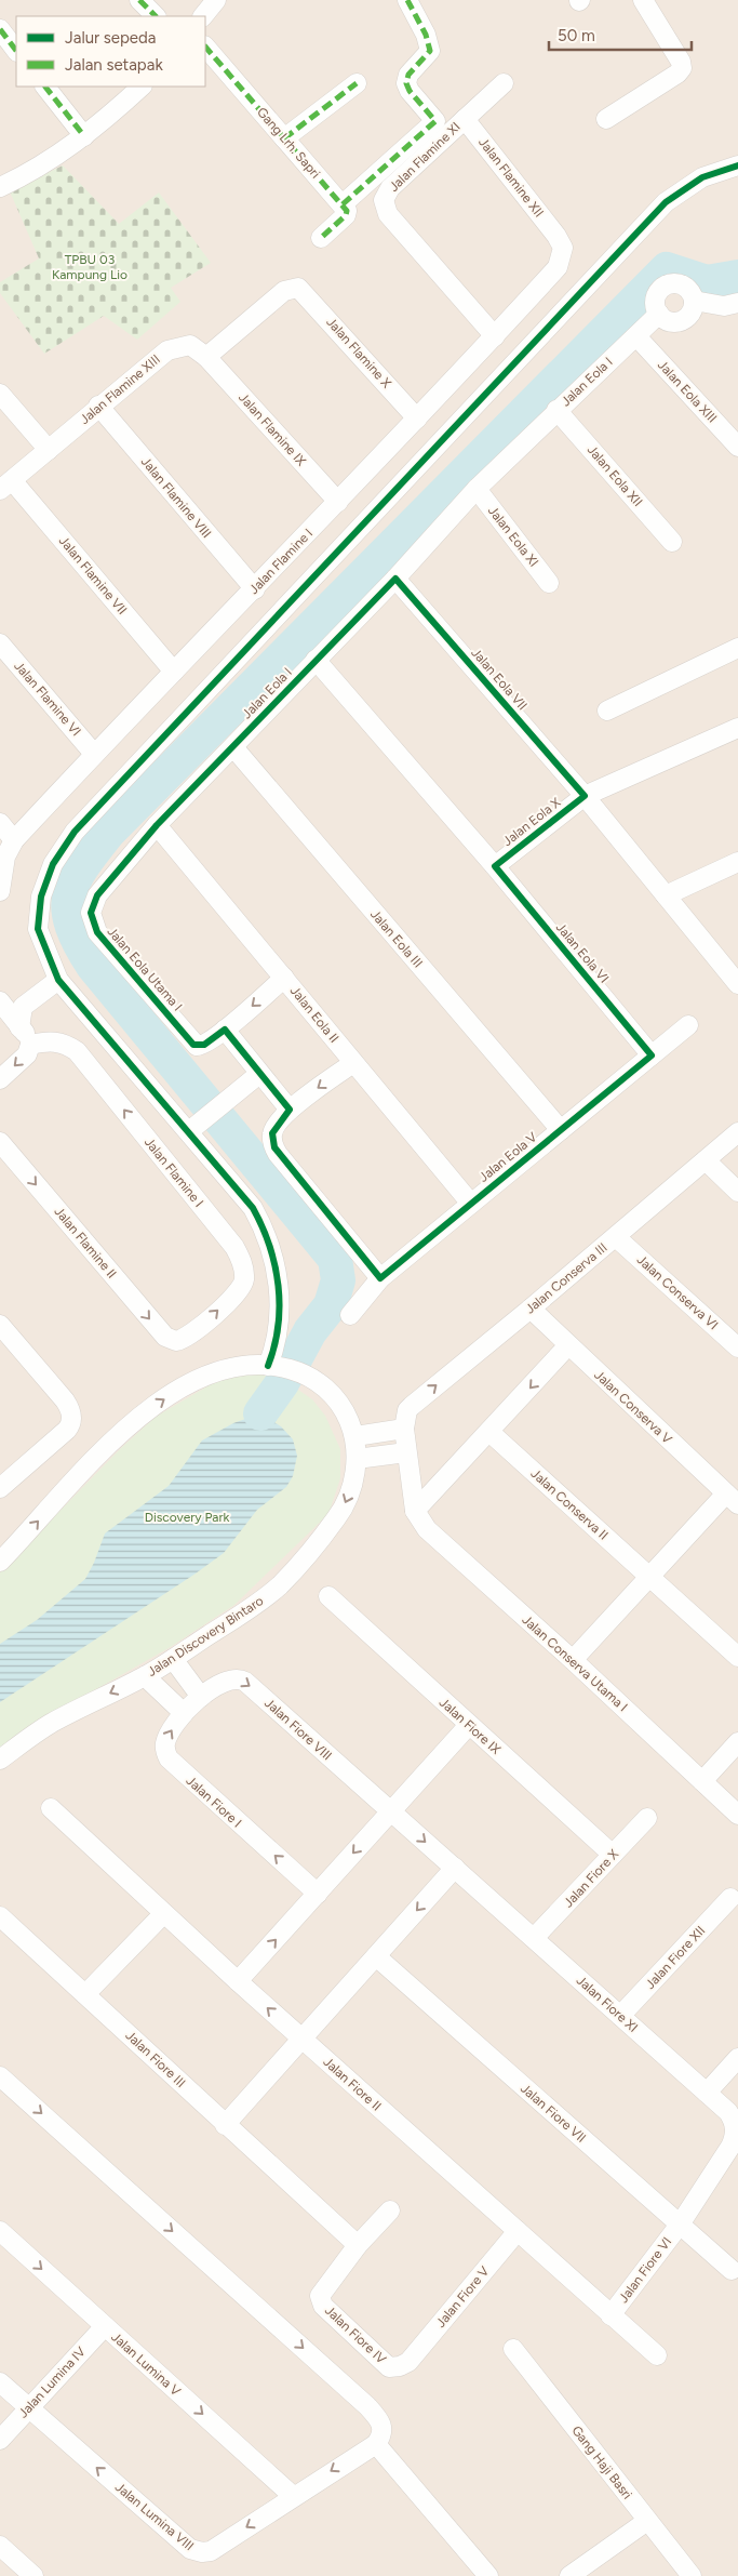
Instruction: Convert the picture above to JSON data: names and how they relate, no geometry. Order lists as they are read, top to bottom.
{
  "streets": {
    "street": [
      "Gang Lrh. Sapri",
      "Jalan Flamine XI",
      "Jalan Flamine XII",
      "Jalan Flamine X",
      "Jalan Eola I",
      "Jalan Flamine XIII",
      "Jalan Eola XIII",
      "Jalan Flamine IX",
      "Jalan Eola XII",
      "Jalan Flamine VIII",
      "Jalan Eola XI",
      "Jalan Flamine I",
      "Jalan Flamine VII",
      "Jalan Eola VII",
      "Jalan Flamine VI",
      "Jalan Eola X",
      "Jalan Eola III",
      "Jalan Eola VI",
      "Jalan Eola Utama I",
      "Jalan Eola II",
      "Jalan Eola V",
      "Jalan Flamine II",
      "Jalan Conserva III",
      "Jalan Conserva VI",
      "Jalan Conserva V",
      "Jalan Conserva II",
      "Jalan Discovery Bintaro",
      "Jalan Conserva Utama I",
      "Jalan Fiore IX",
      "Jalan Fiore VIII",
      "Jalan Fiore I",
      "Jalan Fiore X",
      "Jalan Fiore XII",
      "Jalan Fiore XI",
      "Jalan Fiore III",
      "Jalan Fiore II",
      "Jalan Fiore VII",
      "Jalan Fiore VI",
      "Jalan Fiore V",
      "Jalan Fiore IV",
      "Jalan Lumina V",
      "Jalan Lumina IV",
      "Gang Haji Basri",
      "Jalan Lumina VIII"
    ]
  },
  "crossings": [
    ["Jalan Flamine XI", "Jalan Flamine XII"],
    ["Jalan Flamine XI", "Jalan Flamine I"],
    ["Jalan Flamine XII", "Jalan Flamine I"],
    ["Jalan Flamine X", "Jalan Flamine XIII"],
    ["Jalan Flamine X", "Jalan Flamine IX"],
    ["Jalan Flamine X", "Jalan Flamine I"],
    ["Jalan Eola I", "Jalan Eola XIII"],
    ["Jalan Eola I", "Jalan Eola XII"],
    ["Jalan Eola I", "Jalan Eola XI"],
    ["Jalan Eola I", "Jalan Eola VII"],
    ["Jalan Eola I", "Jalan Eola III"],
    ["Jalan Eola I", "Jalan Eola VI"],
    ["Jalan Eola I", "Jalan Eola Utama I"],
    ["Jalan Eola I", "Jalan Eola II"],
    ["Jalan Flamine XIII", "Jalan Flamine IX"],
    ["Jalan Flamine XIII", "Jalan Flamine VIII"],
    ["Jalan Flamine XIII", "Jalan Flamine VII"],
    ["Jalan Flamine IX", "Jalan Flamine I"],
    ["Jalan Flamine VIII", "Jalan Flamine I"],
    ["Jalan Flamine I", "Jalan Flamine VII"],
    ["Jalan Flamine I", "Jalan Flamine VI"],
    ["Jalan Flamine I", "Jalan Flamine II"],
    ["Jalan Eola VII", "Jalan Eola X"],
    ["Jalan Eola X", "Jalan Eola VI"],
    ["Jalan Eola III", "Jalan Eola V"],
    ["Jalan Eola VI", "Jalan Eola V"],
    ["Jalan Eola Utama I", "Jalan Eola II"],
    ["Jalan Eola II", "Jalan Eola V"],
    ["Jalan Conserva III", "Jalan Conserva VI"],
    ["Jalan Conserva III", "Jalan Conserva V"],
    ["Jalan Conserva III", "Jalan Conserva Utama I"],
    ["Jalan Fiore IX", "Jalan Fiore X"],
    ["Jalan Fiore VIII", "Jalan Fiore I"],
    ["Jalan Fiore VIII", "Jalan Fiore XI"],
    ["Jalan Fiore X", "Jalan Fiore XI"],
    ["Jalan Fiore XII", "Jalan Fiore XI"],
    ["Jalan Fiore XI", "Jalan Fiore VII"],
    ["Jalan Fiore XI", "Jalan Fiore VI"],
    ["Jalan Fiore III", "Jalan Fiore IV"],
    ["Jalan Fiore II", "Jalan Fiore VI"],
    ["Jalan Fiore II", "Jalan Fiore V"],
    ["Jalan Fiore VII", "Jalan Fiore VI"],
    ["Jalan Fiore V", "Jalan Fiore IV"],
    ["Jalan Lumina V", "Jalan Lumina IV"],
    ["Jalan Lumina V", "Jalan Lumina VIII"],
    ["Jalan Lumina IV", "Jalan Lumina VIII"]
  ],
  "one_way": ["Jalan Fiore VIII", "Jalan Fiore I", "Jalan Lumina VIII"],
  "parks": ["TPBU 03 Kampung Lio", "Discovery Park"],
  "legend": ["Jalur sepeda", "Jalan setapak"],
  "scale_bar": "50 m"
}
